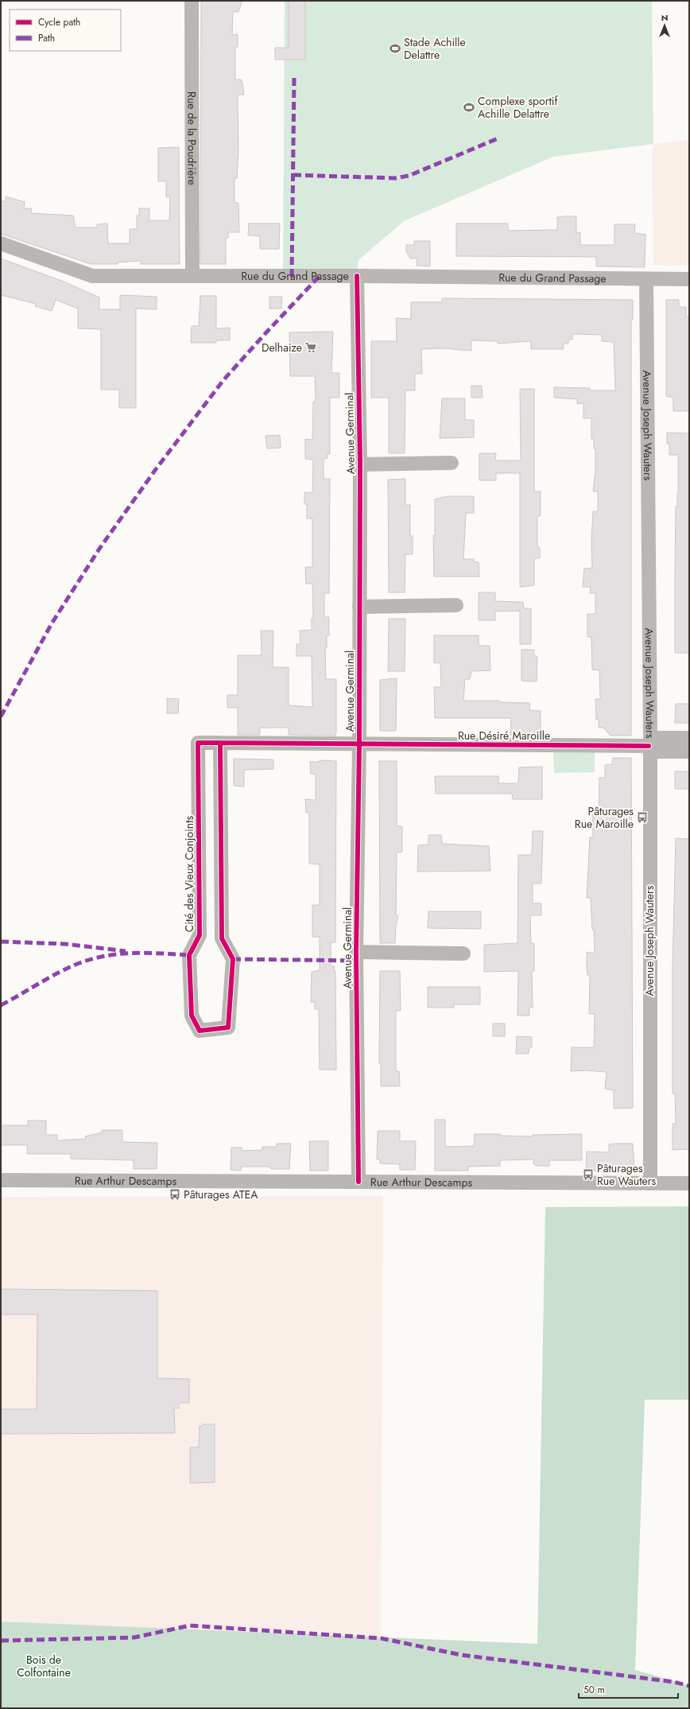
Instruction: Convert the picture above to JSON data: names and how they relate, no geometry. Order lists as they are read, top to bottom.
{
  "streets": {
    "street": [
      "Rue de la Poudrière",
      "Rue du Grand Passage",
      "Avenue Joseph Wauters",
      "Avenue Germinal",
      "Rue Désiré Maroille",
      "Cité des Vieux Conjoints",
      "Rue Arthur Descamps"
    ]
  },
  "crossings": [
    ["Rue de la Poudrière", "Rue du Grand Passage"],
    ["Rue du Grand Passage", "Avenue Joseph Wauters"],
    ["Rue du Grand Passage", "Avenue Germinal"],
    ["Avenue Joseph Wauters", "Rue Désiré Maroille"],
    ["Avenue Joseph Wauters", "Rue Arthur Descamps"],
    ["Avenue Germinal", "Rue Désiré Maroille"],
    ["Avenue Germinal", "Cité des Vieux Conjoints"],
    ["Avenue Germinal", "Rue Arthur Descamps"],
    ["Rue Désiré Maroille", "Cité des Vieux Conjoints"]
  ],
  "parks": ["Bois de Colfontaine"],
  "places": {
    "sports": ["Stade Achille Delattre", "Complexe sportif Achille Delattre"],
    "supermarket": ["Delhaize"],
    "bus stop": ["Pâturages Rue Maroille", "Pâturages Rue Wauters", "Pâturages ATEA"]
  },
  "legend": ["Cycle path", "Path"],
  "scale_bar": "50 m",
  "north": "top"
}
